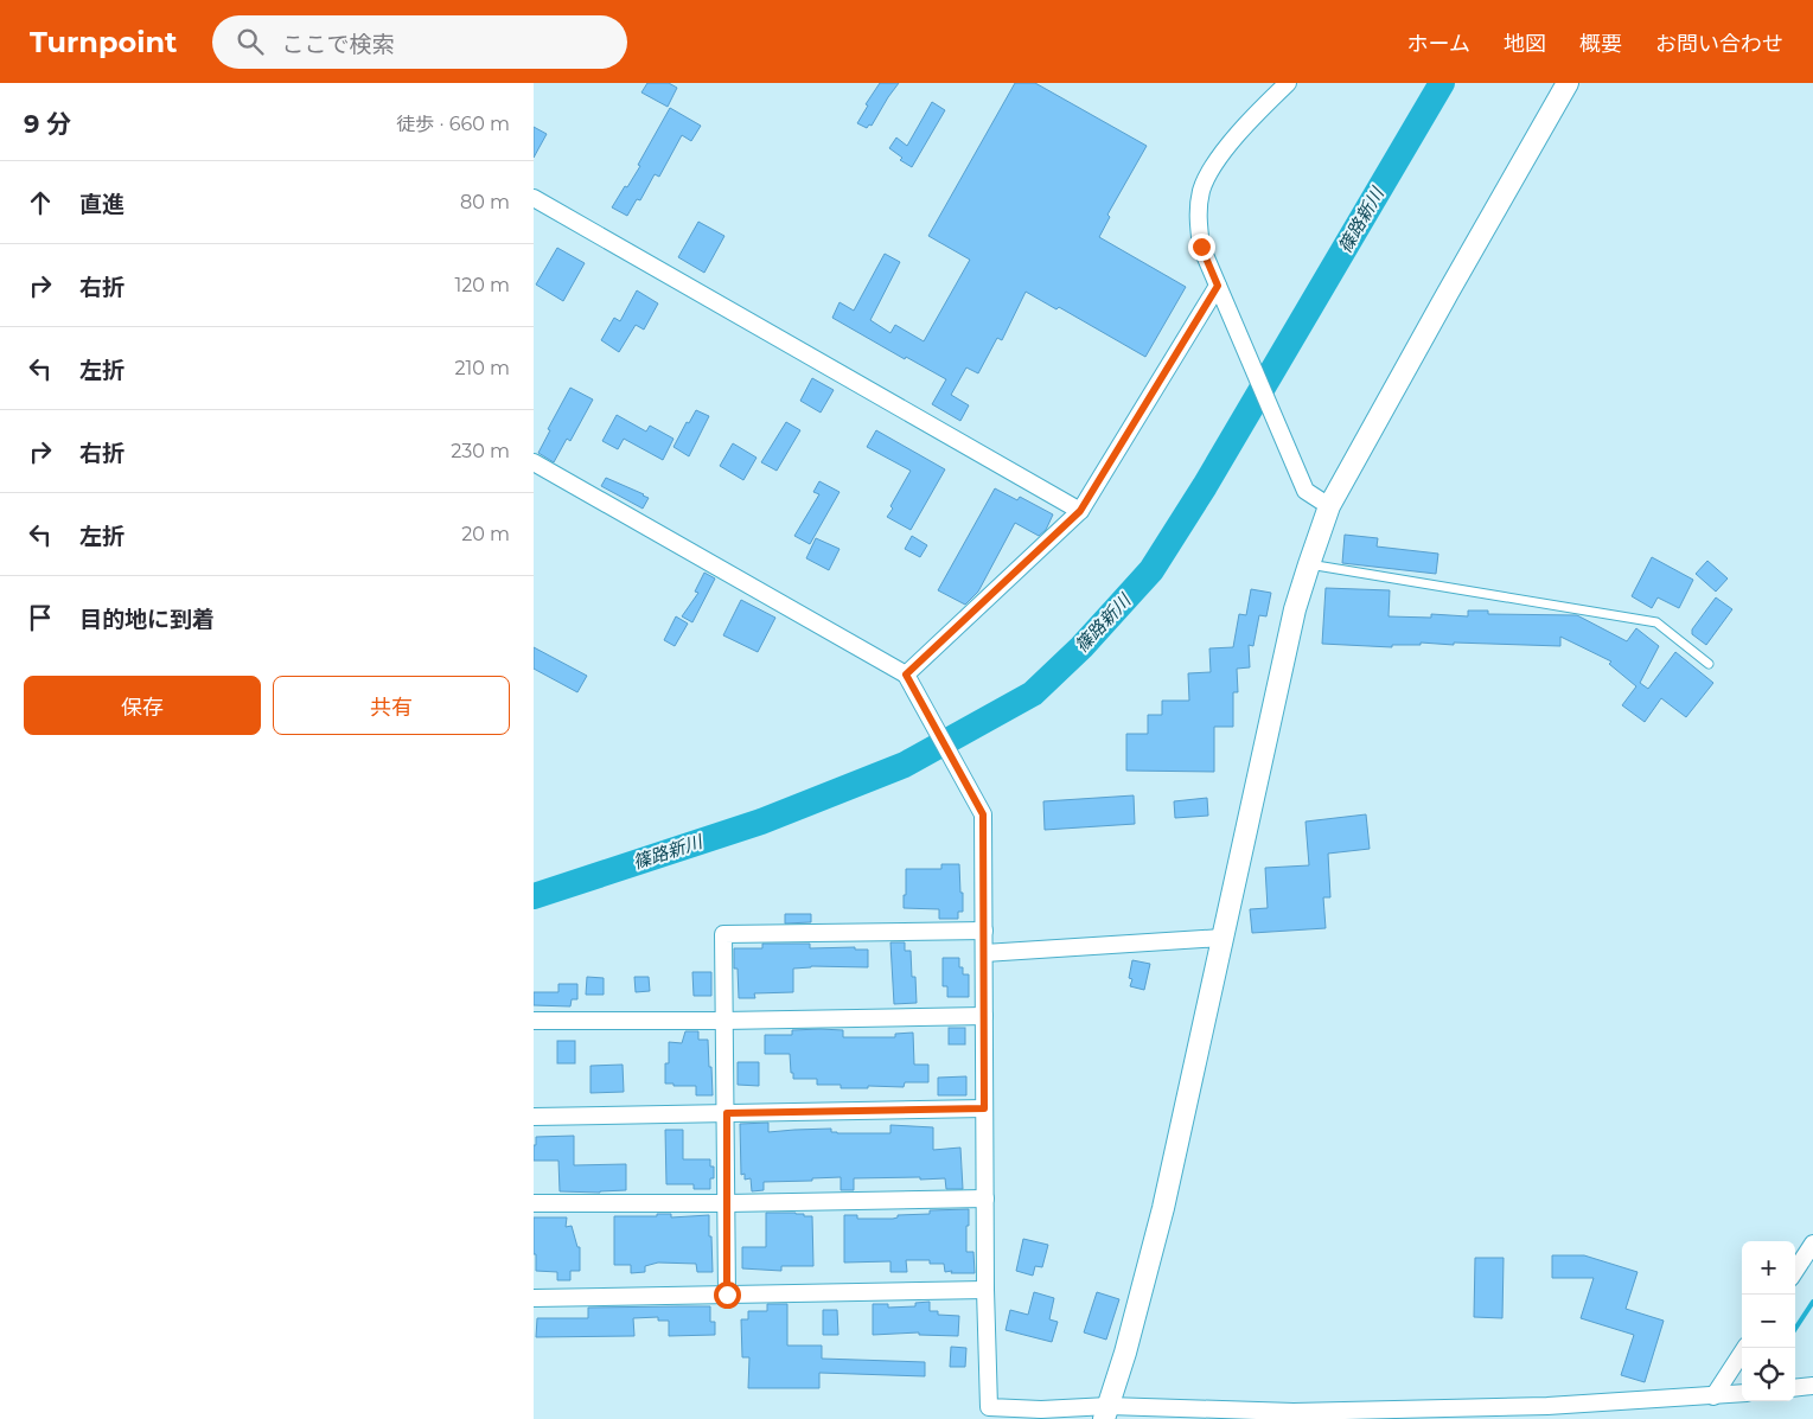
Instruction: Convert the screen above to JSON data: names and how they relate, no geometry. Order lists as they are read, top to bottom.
{
  "water": ["篠路新川"],
  "page": {
    "header": "Turnpoint",
    "search": "ここで検索",
    "nav": [
      "ホーム",
      "地図",
      "概要",
      "お問い合わせ"
    ],
    "heading": ["9 分", "徒歩 · 660 m"],
    "list": [
      ["直進", "80 m"],
      ["右折", "120 m"],
      ["左折", "210 m"],
      ["右折", "230 m"],
      ["左折", "20 m"],
      "目的地に到着"
    ],
    "buttons": ["保存", "共有"],
    "map_buttons": ["+", "−"]
  }
}
